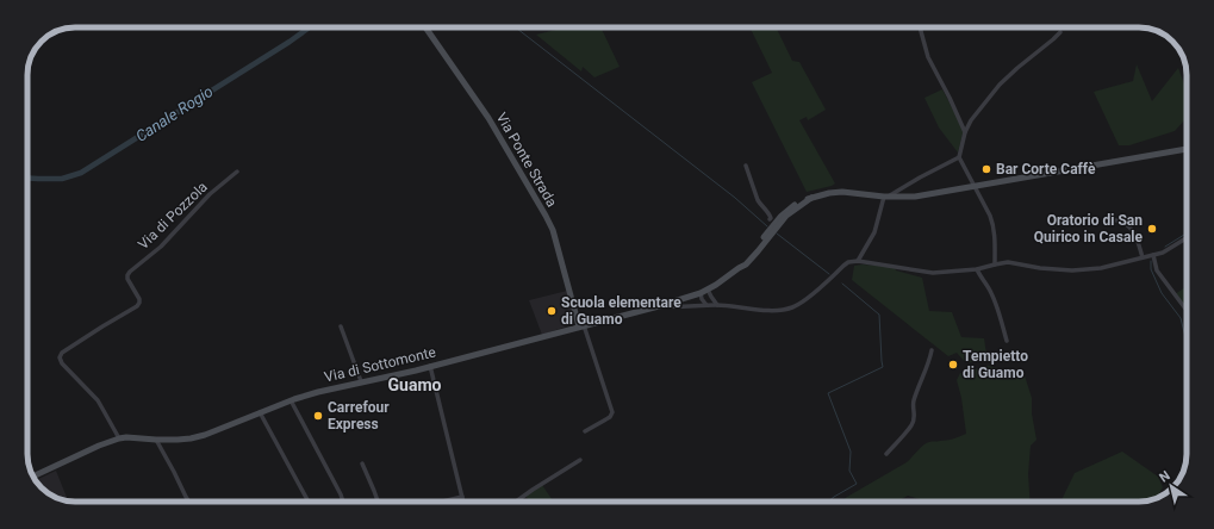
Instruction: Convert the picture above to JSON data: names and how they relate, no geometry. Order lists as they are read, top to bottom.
{
  "streets": {
    "main road": ["Via Ponte Strada", "Via di Sottomonte"],
    "street": ["Via di Pozzola"]
  },
  "crossings": [
    ["Via Ponte Strada", "Via di Sottomonte"],
    ["Via di Pozzola", "Via di Sottomonte"]
  ],
  "districts": ["Guamo"],
  "water": ["Canale Rogio"],
  "places": [
    "Bar Corte Caffè",
    "Oratorio di San Quirico in Casale",
    "Scuola elementare di Guamo",
    "Tempietto di Guamo",
    "Carrefour Express"
  ],
  "north": "top left"
}
